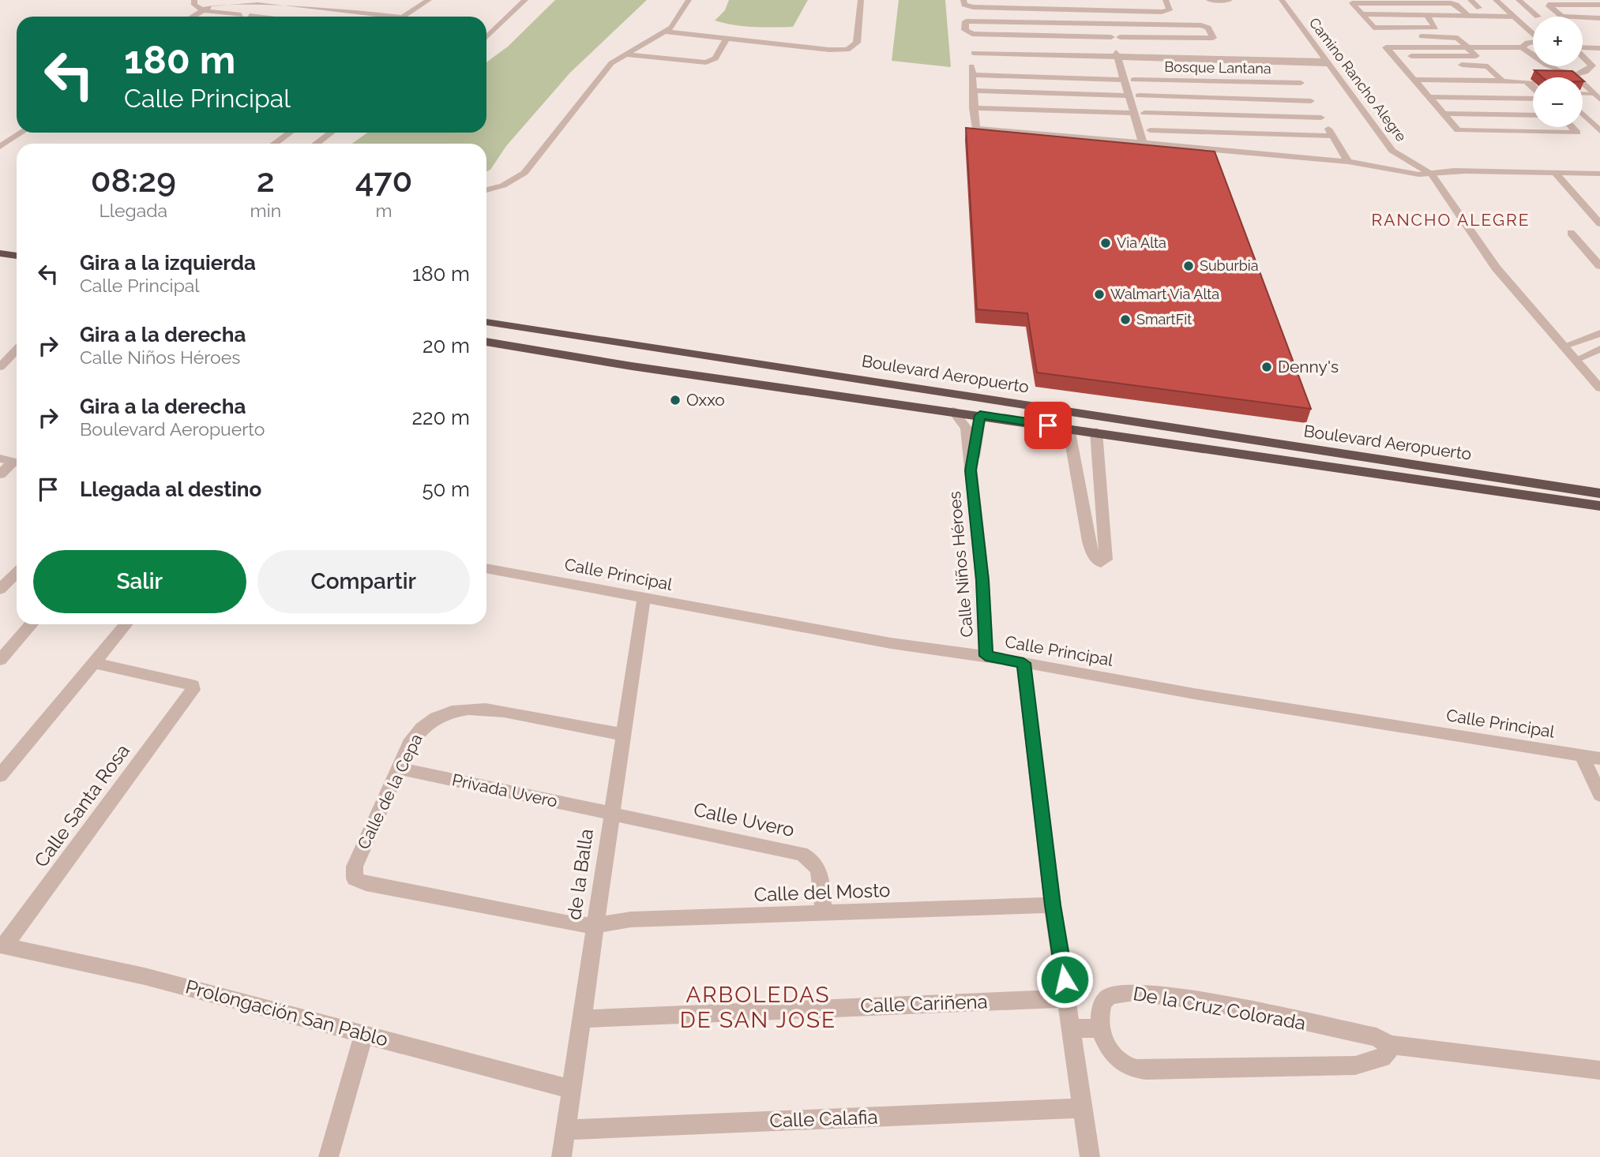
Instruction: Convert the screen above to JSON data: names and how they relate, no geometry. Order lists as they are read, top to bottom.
{
  "streets": {
    "highway": ["Boulevard Aeropuerto"],
    "street": [
      "Bosque Lantana",
      "Camino Rancho Alegre",
      "Calle Niños Héroes",
      "Calle Principal",
      "Privada Uvero",
      "Calle de la Cepa",
      "Calle Santa Rosa",
      "Calle Uvero",
      "de la Balla",
      "Calle del Mosto",
      "Calle Cariñena",
      "De la Cruz Colorada",
      "Prolongación San Pablo",
      "Calle Calafia"
    ]
  },
  "crossings": [
    ["Boulevard Aeropuerto", "Calle Niños Héroes"],
    ["Calle Niños Héroes", "Calle Principal"],
    ["Calle Principal", "de la Balla"],
    ["Privada Uvero", "Calle de la Cepa"],
    ["Privada Uvero", "Calle Uvero"],
    ["Privada Uvero", "de la Balla"],
    ["Calle de la Cepa", "de la Balla"],
    ["Calle de la Cepa", "Calle del Mosto"],
    ["Calle Santa Rosa", "Prolongación San Pablo"],
    ["Calle Uvero", "de la Balla"],
    ["Calle Uvero", "Calle del Mosto"],
    ["de la Balla", "Calle del Mosto"],
    ["de la Balla", "Calle Cariñena"],
    ["de la Balla", "Prolongación San Pablo"],
    ["de la Balla", "Calle Calafia"]
  ],
  "districts": ["RANCHO ALEGRE", "ARBOLEDAS DE SAN JOSE"],
  "places": [
    "Via Alta",
    "Suburbia",
    "Walmart Via Alta",
    "SmartFit",
    "Denny's",
    "Oxxo"
  ],
  "page": {
    "map_buttons": ["+", "−"],
    "turn": ["180 m", "Calle Principal"],
    "eta": [
      "08:29",
      "Llegada",
      "2",
      "min",
      "470",
      "m"
    ],
    "list": [
      {
        "name": "Gira a la izquierda",
        "note": "Calle Principal",
        "value": "180 m"
      },
      {
        "name": "Gira a la derecha",
        "note": "Calle Niños Héroes",
        "value": "20 m"
      },
      {
        "name": "Gira a la derecha",
        "note": "Boulevard Aeropuerto",
        "value": "220 m"
      },
      {
        "name": "Llegada al destino",
        "value": "50 m"
      }
    ],
    "buttons": ["Salir", "Compartir"]
  }
}
